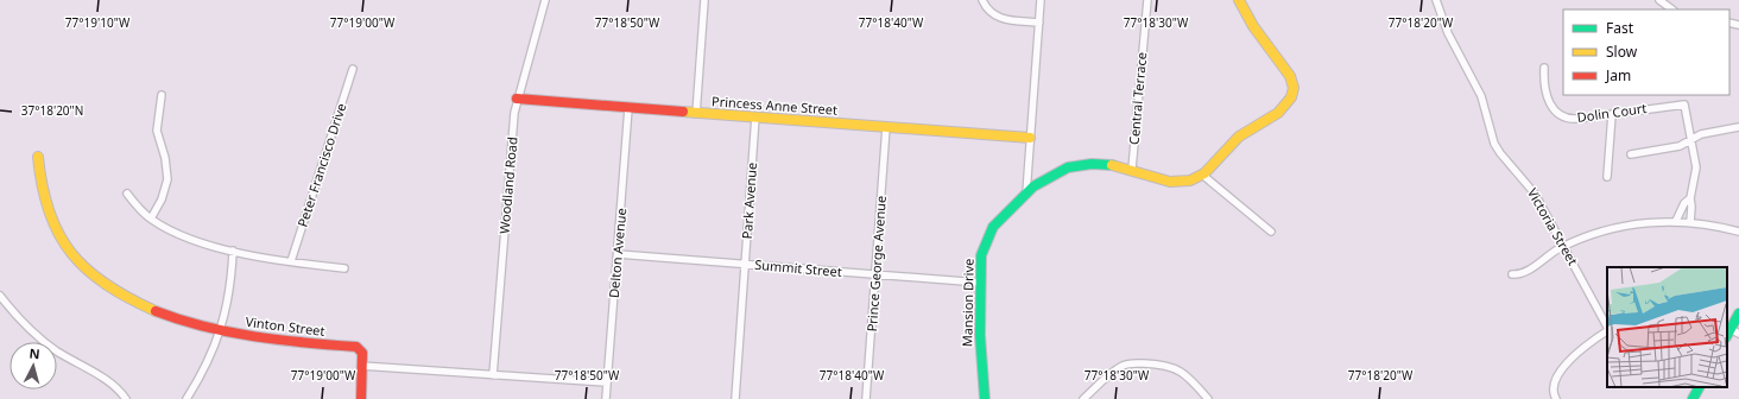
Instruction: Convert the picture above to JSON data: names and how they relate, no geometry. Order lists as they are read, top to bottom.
{
  "streets": {
    "street": [
      "Central Terrace",
      "Princess Anne Street",
      "Dolin Court",
      "Peter Francisco Drive",
      "Woodland Road",
      "Park Avenue",
      "Victoria Street",
      "Delton Avenue",
      "Prince George Avenue",
      "Summit Street",
      "Mansion Drive",
      "Vinton Street"
    ]
  },
  "crossings": [
    ["Central Terrace", "Mansion Drive"],
    ["Princess Anne Street", "Woodland Road"],
    ["Princess Anne Street", "Park Avenue"],
    ["Princess Anne Street", "Delton Avenue"],
    ["Princess Anne Street", "Prince George Avenue"],
    ["Park Avenue", "Summit Street"],
    ["Delton Avenue", "Summit Street"],
    ["Prince George Avenue", "Summit Street"],
    ["Summit Street", "Mansion Drive"]
  ],
  "legend": ["Fast", "Slow", "Jam"],
  "north": "top",
  "coordinates": [
    "77°19'10\"W",
    "77°19'00\"W",
    "77°18'50\"W",
    "77°18'40\"W",
    "77°18'30\"W",
    "77°18'20\"W",
    "37°18'20\"N"
  ]
}
